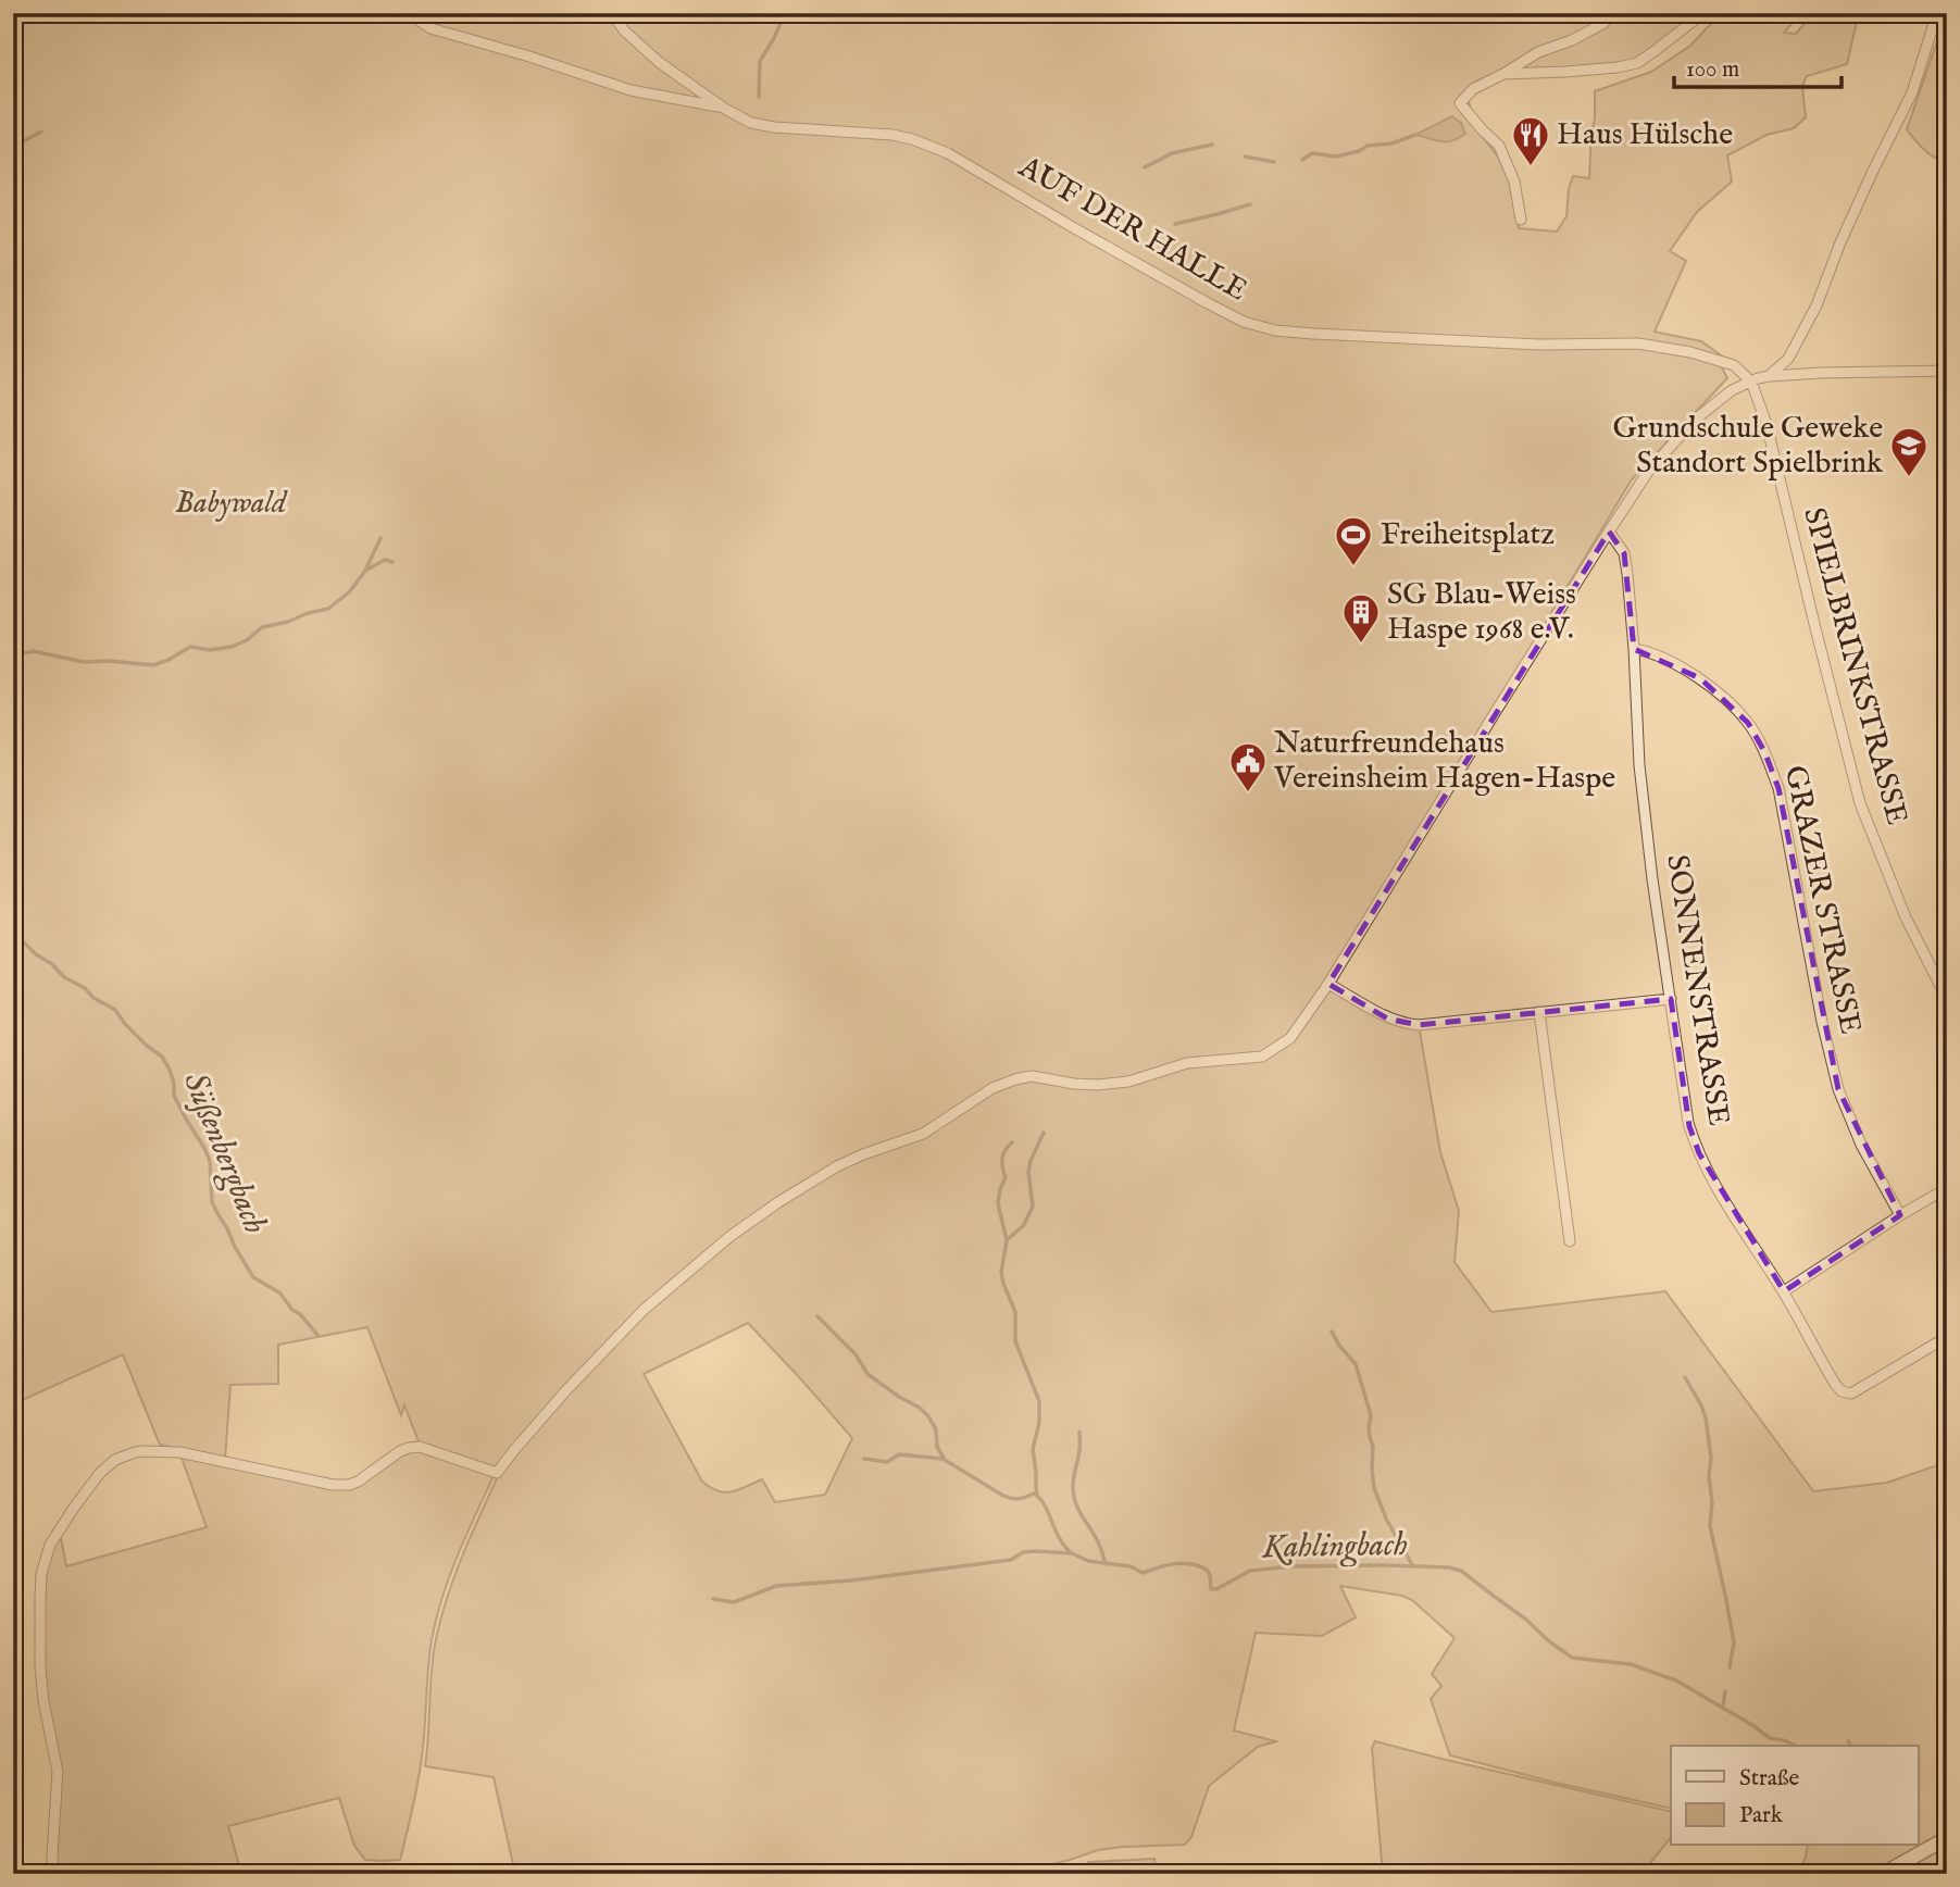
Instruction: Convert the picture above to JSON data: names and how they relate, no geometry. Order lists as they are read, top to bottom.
{
  "streets": {
    "street": [
      "AUF DER HALLE",
      "SPIELBRINKSTRASSE",
      "GRAZER STRASSE",
      "SONNENSTRASSE"
    ]
  },
  "crossings": [
    ["AUF DER HALLE", "SPIELBRINKSTRASSE"],
    ["GRAZER STRASSE", "SONNENSTRASSE"]
  ],
  "water": ["Süßenbergbach", "Kahlingbach"],
  "parks": ["Babywald"],
  "places": {
    "restaurant": ["Haus Hülsche"],
    "school or university": ["Grundschule Geweke Standort Spielbrink"],
    "sports": ["Freiheitsplatz"],
    "building": ["SG Blau-Weiss Haspe 1968 e.V."],
    "public building": ["Naturfreundehaus Vereinsheim Hagen-Haspe"]
  },
  "legend": ["Straße", "Park"],
  "scale_bar": "100 m"
}
